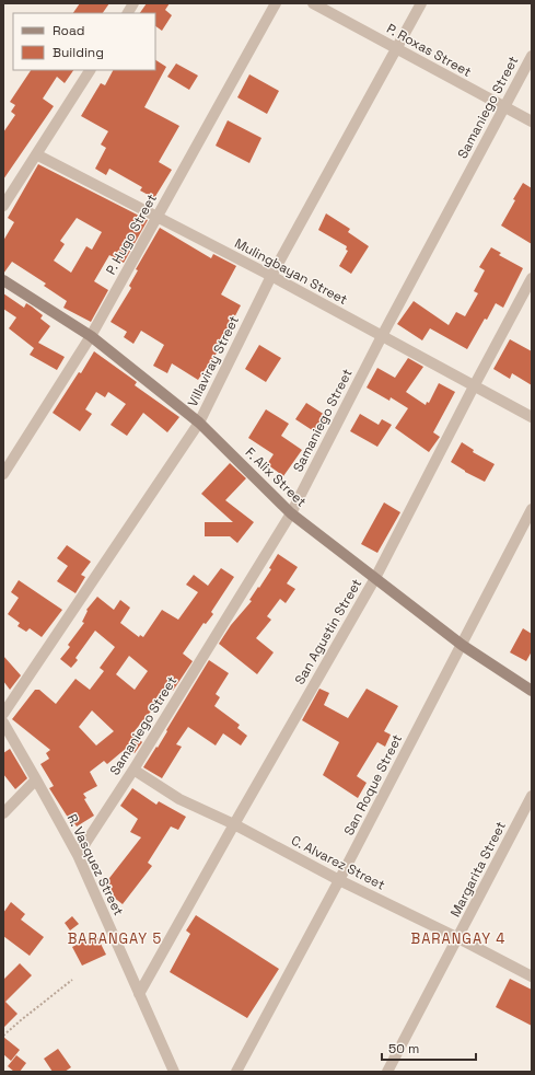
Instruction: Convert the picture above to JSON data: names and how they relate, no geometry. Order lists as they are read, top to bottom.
{
  "streets": {
    "main road": ["F. Alix Street"],
    "street": [
      "P. Roxas Street",
      "Samaniego Street",
      "P. Hugo Street",
      "Mulingbayan Street",
      "Villaviray Street",
      "San Agustin Street",
      "San Roque Street",
      "C. Alvarez Street",
      "R. Vasquez Street",
      "Margarita Street"
    ]
  },
  "crossings": [
    ["P. Roxas Street", "Samaniego Street"],
    ["P. Roxas Street", "Villaviray Street"],
    ["Samaniego Street", "Mulingbayan Street"],
    ["Samaniego Street", "F. Alix Street"],
    ["Samaniego Street", "C. Alvarez Street"],
    ["Samaniego Street", "R. Vasquez Street"],
    ["P. Hugo Street", "Mulingbayan Street"],
    ["P. Hugo Street", "F. Alix Street"],
    ["Mulingbayan Street", "Villaviray Street"],
    ["Mulingbayan Street", "San Agustin Street"],
    ["Villaviray Street", "F. Alix Street"],
    ["F. Alix Street", "San Agustin Street"],
    ["F. Alix Street", "San Roque Street"],
    ["San Agustin Street", "C. Alvarez Street"],
    ["San Agustin Street", "R. Vasquez Street"],
    ["San Roque Street", "C. Alvarez Street"],
    ["C. Alvarez Street", "Margarita Street"]
  ],
  "districts": ["BARANGAY 5", "BARANGAY 4"],
  "legend": ["Road", "Building"],
  "scale_bar": "50 m"
}
